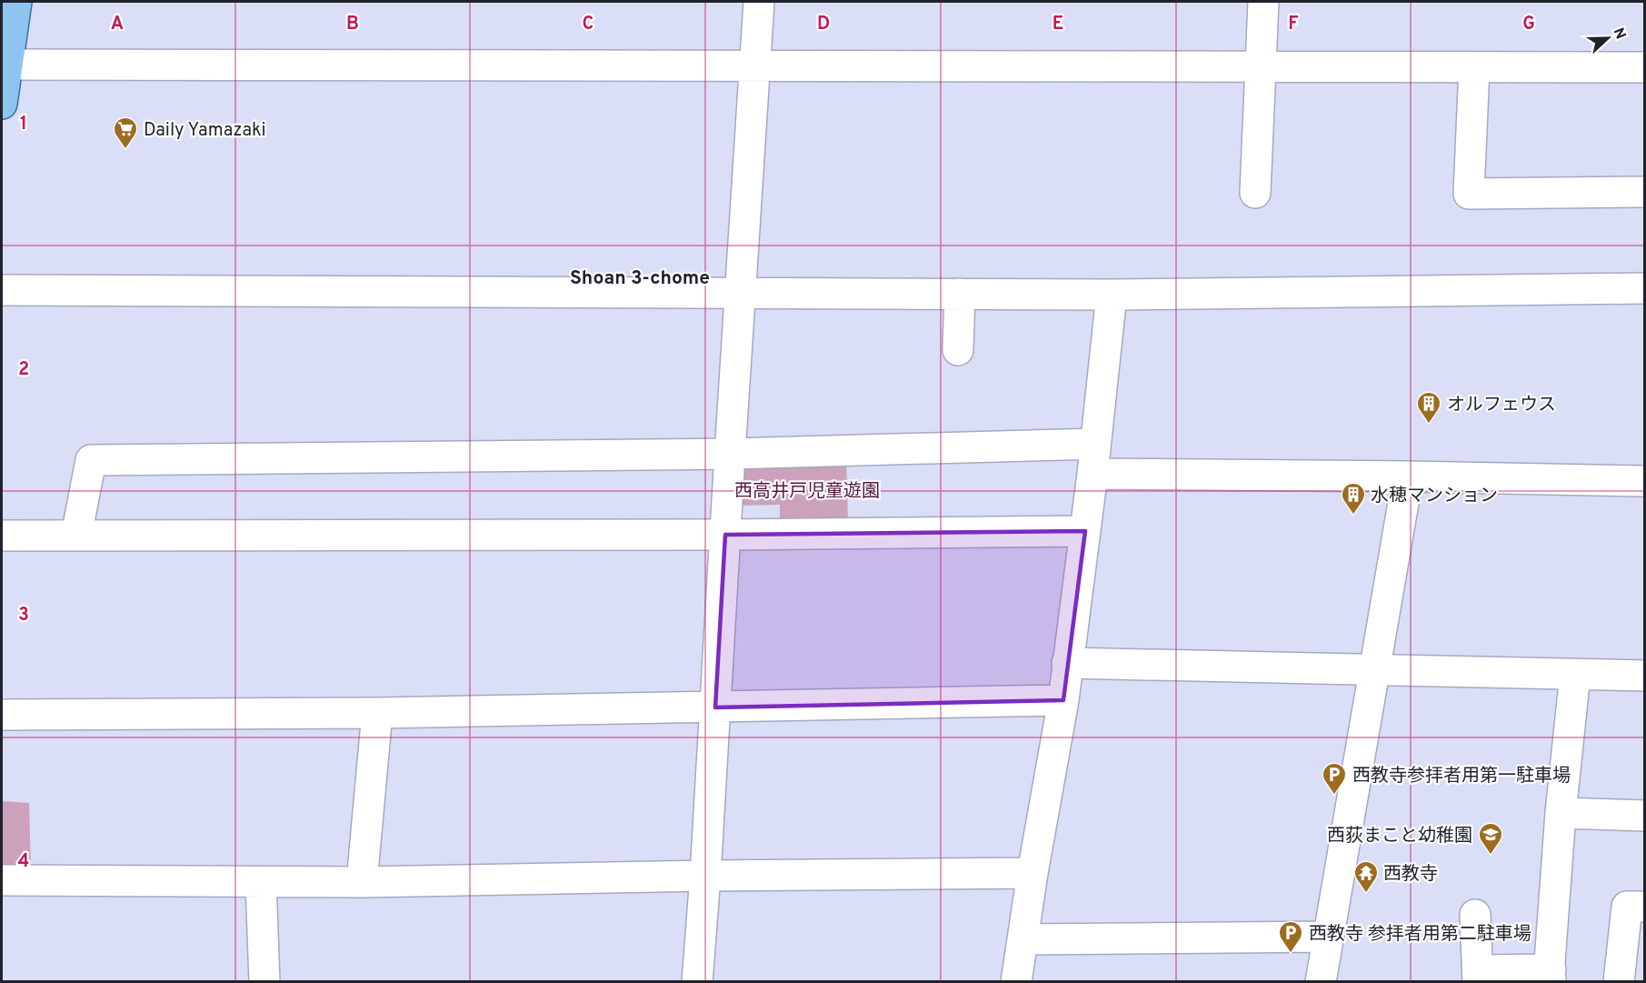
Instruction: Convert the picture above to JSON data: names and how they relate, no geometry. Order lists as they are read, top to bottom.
{
  "districts": ["Shoan 3-chome"],
  "parks": ["西高井戸児童遊園"],
  "places": {
    "supermarket": ["Daily Yamazaki"],
    "building": ["オルフェウス", "水穂マンション"],
    "parking": ["西教寺参拝者用第一駐車場", "西教寺 参拝者用第二駐車場"],
    "school or university": ["西荻まこと幼稚園"],
    "temple": ["西教寺"]
  },
  "north": "right",
  "grid": {
    "columns": [
      "A",
      "B",
      "C",
      "D",
      "E",
      "F",
      "G"
    ],
    "rows": [
      "1",
      "2",
      "3",
      "4"
    ]
  }
}
